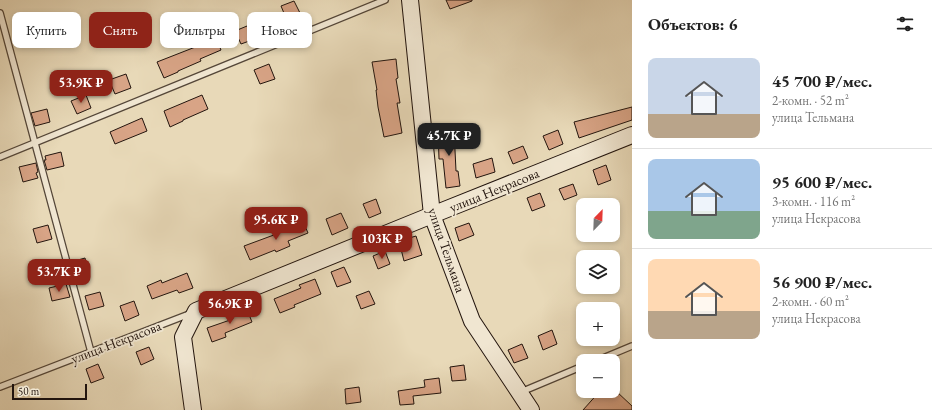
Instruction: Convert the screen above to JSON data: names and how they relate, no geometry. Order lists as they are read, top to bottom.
{
  "streets": {
    "street": ["улица Некрасова", "улица Тельмана"]
  },
  "crossings": [
    ["улица Некрасова", "улица Тельмана"]
  ],
  "scale_bar": "50 m",
  "north": "top right",
  "page": {
    "heading": "Объектов: 6",
    "chip": [
      "Купить",
      "Снять",
      "Фильтры",
      "Новое"
    ],
    "list": [
      {
        "name": "45 700 ₽/мес.",
        "note": "2-комн. · 52 m² · улица Тельмана"
      },
      {
        "name": "95 600 ₽/мес.",
        "note": "3-комн. · 116 m² · улица Некрасова"
      },
      {
        "name": "56 900 ₽/мес.",
        "note": "2-комн. · 60 m² · улица Некрасова"
      }
    ],
    "price": [
      "53.9K ₽",
      "45.7K ₽",
      "95.6K ₽",
      "103K ₽",
      "53.7K ₽",
      "56.9K ₽"
    ],
    "map_buttons": ["+", "−"],
    "scale": "50 m"
  }
}
